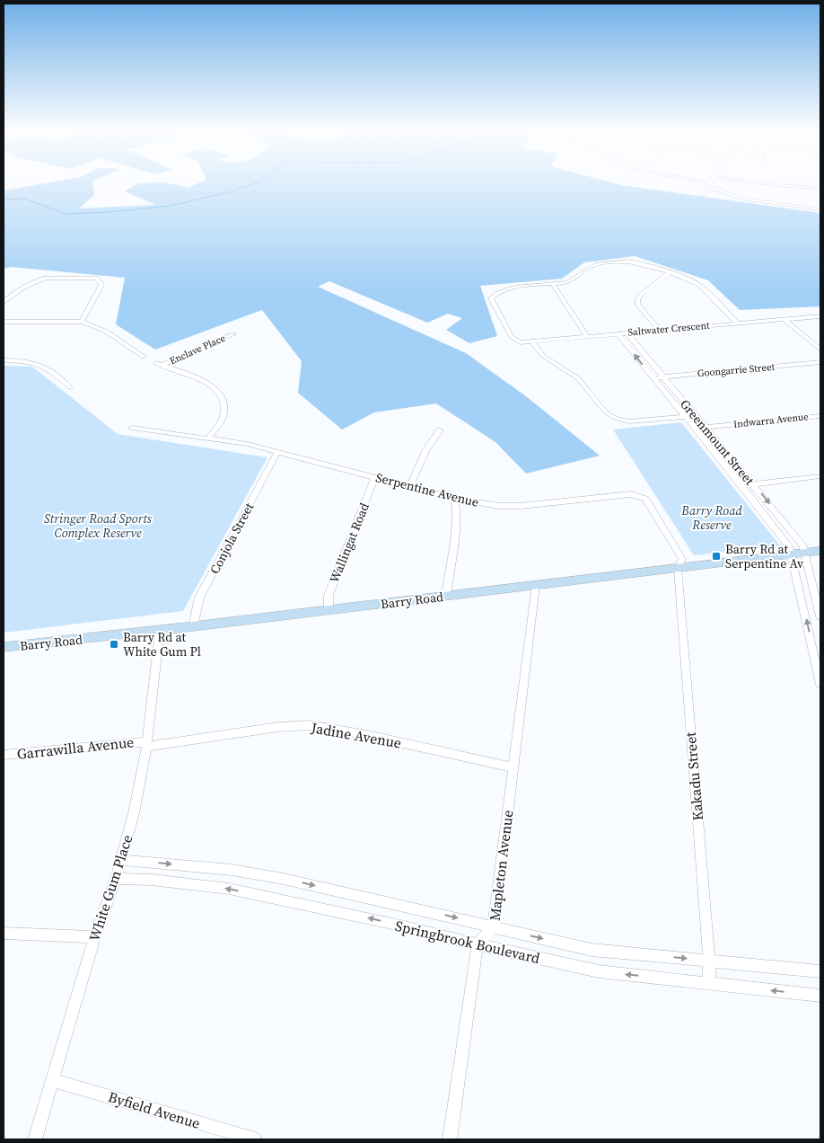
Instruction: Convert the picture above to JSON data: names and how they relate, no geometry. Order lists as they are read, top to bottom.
{
  "streets": {
    "street": [
      "Saltwater Crescent",
      "Enclave Place",
      "Goongarrie Street",
      "Indwarra Avenue",
      "Greenmount Street",
      "Serpentine Avenue",
      "Conjola Street",
      "Wallingat Road",
      "Barry Road",
      "Jadine Avenue",
      "Garrawilla Avenue",
      "Kakadu Street",
      "Mapleton Avenue",
      "White Gum Place",
      "Springbrook Boulevard",
      "Byfield Avenue"
    ]
  },
  "crossings": [
    ["Saltwater Crescent", "Greenmount Street"],
    ["Enclave Place", "Serpentine Avenue"],
    ["Goongarrie Street", "Greenmount Street"],
    ["Indwarra Avenue", "Greenmount Street"],
    ["Greenmount Street", "Barry Road"],
    ["Serpentine Avenue", "Conjola Street"],
    ["Serpentine Avenue", "Wallingat Road"],
    ["Serpentine Avenue", "Barry Road"],
    ["Serpentine Avenue", "Kakadu Street"],
    ["Conjola Street", "Barry Road"],
    ["Wallingat Road", "Barry Road"],
    ["Barry Road", "Kakadu Street"],
    ["Barry Road", "Mapleton Avenue"],
    ["Barry Road", "White Gum Place"],
    ["Jadine Avenue", "Garrawilla Avenue"],
    ["Jadine Avenue", "Mapleton Avenue"],
    ["Jadine Avenue", "White Gum Place"],
    ["Garrawilla Avenue", "White Gum Place"],
    ["Kakadu Street", "Springbrook Boulevard"],
    ["Mapleton Avenue", "Springbrook Boulevard"],
    ["White Gum Place", "Springbrook Boulevard"],
    ["White Gum Place", "Byfield Avenue"]
  ],
  "parks": ["Barry Road Reserve", "Stringer Road Sports Complex Reserve"],
  "places": {
    "transit": ["Barry Rd at Serpentine Av", "Barry Rd at White Gum Pl"]
  }
}
